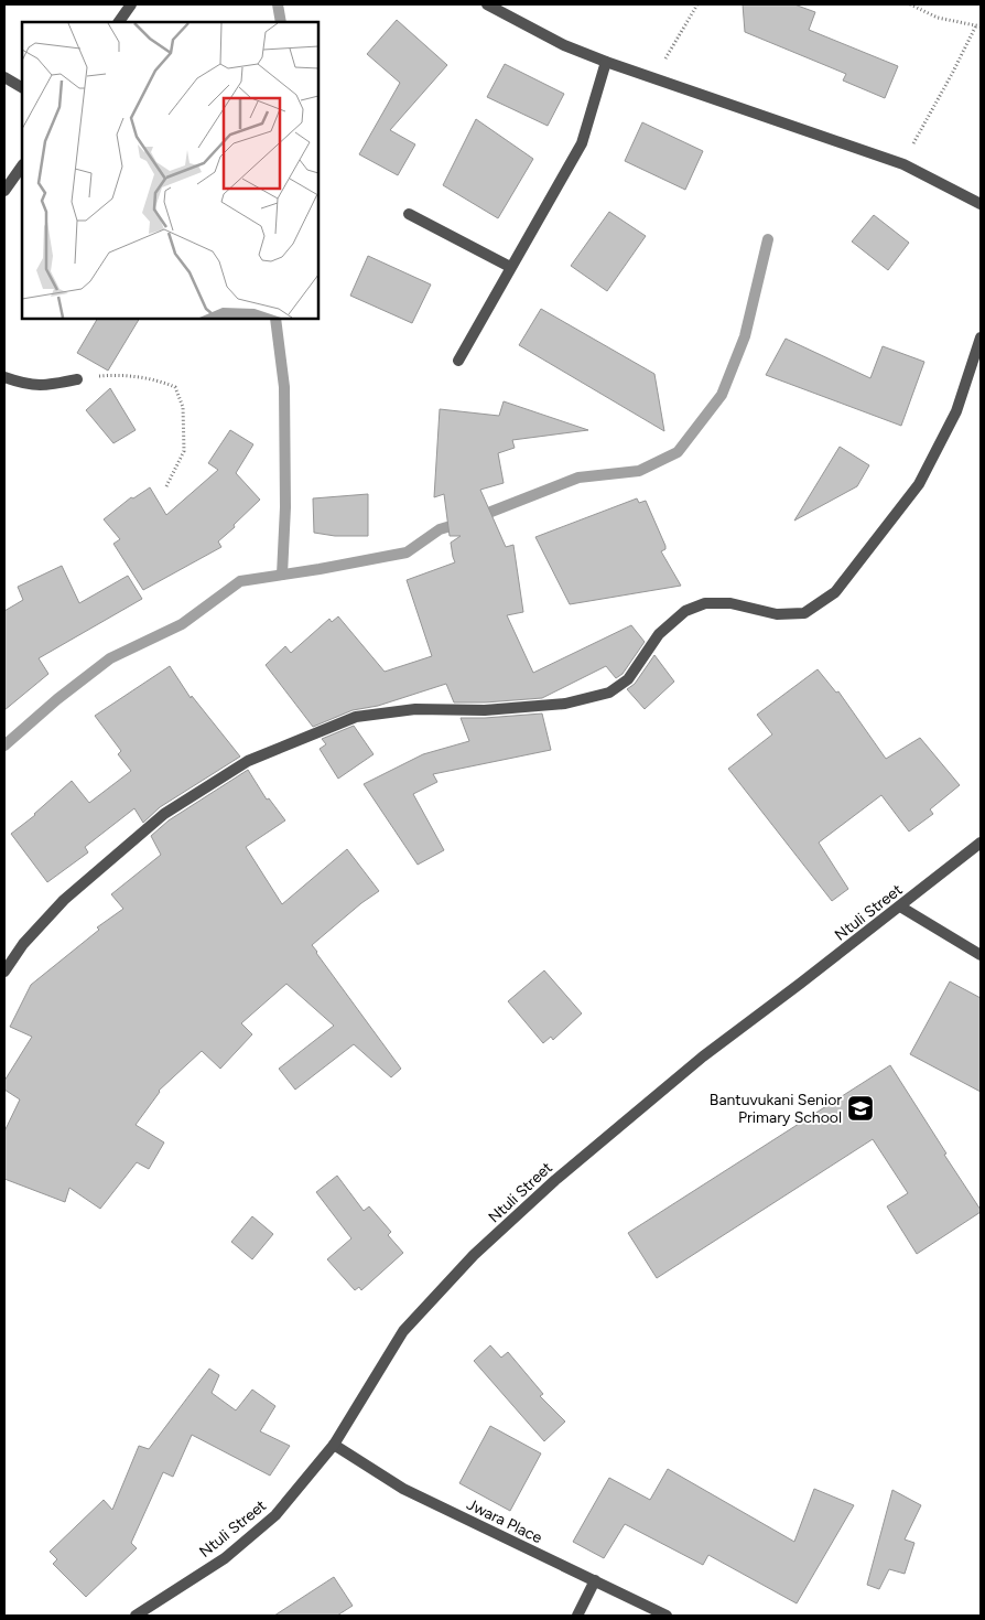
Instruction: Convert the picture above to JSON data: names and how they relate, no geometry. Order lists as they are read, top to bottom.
{
  "streets": {
    "street": ["Ntuli Street", "Jwara Place"]
  },
  "crossings": [
    ["Ntuli Street", "Jwara Place"]
  ],
  "places": {
    "school or university": ["Bantuvukani Senior Primary School"]
  }
}
